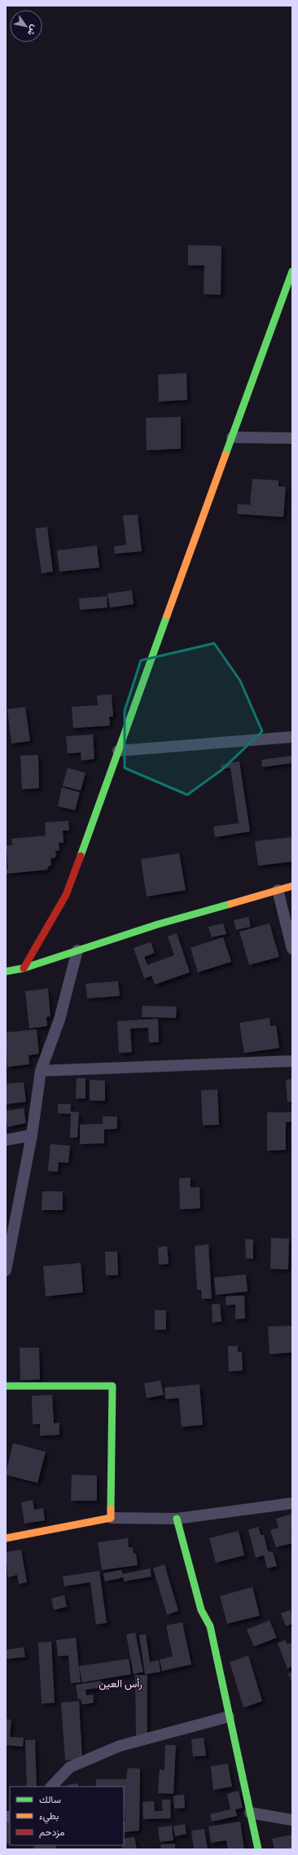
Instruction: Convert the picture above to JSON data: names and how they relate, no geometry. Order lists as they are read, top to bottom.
{
  "districts": ["رأس العين"],
  "legend": ["سالك", "بطيء", "مزدحم"],
  "north": "bottom right"
}
